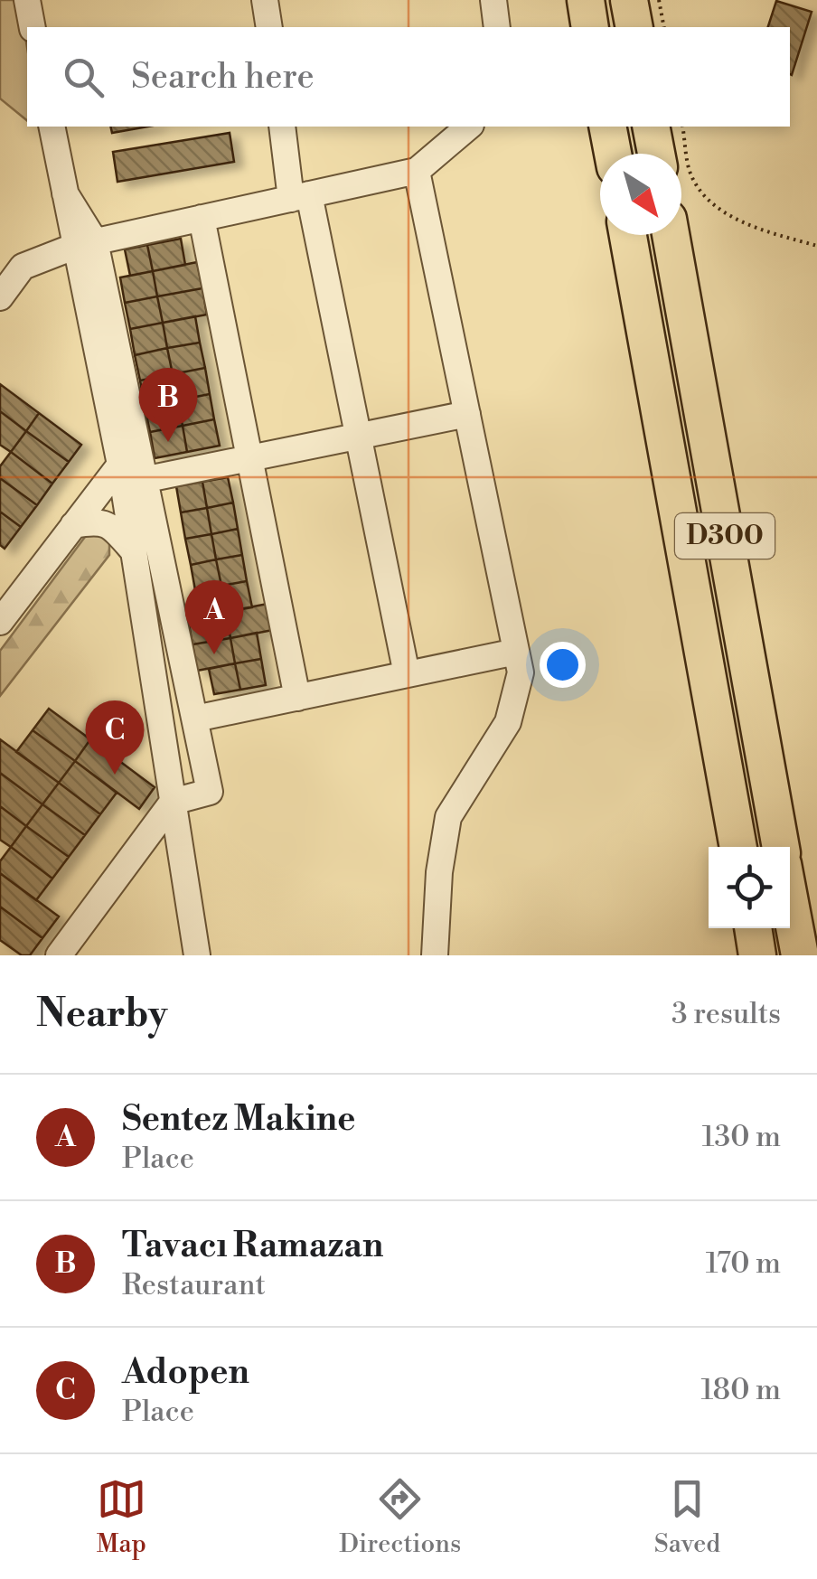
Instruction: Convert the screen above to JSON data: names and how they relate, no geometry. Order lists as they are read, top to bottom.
{
  "streets": {
    "highway": ["D300"]
  },
  "north": "bottom right",
  "page": {
    "search": "Search here",
    "pins": ["B", "A", "C"],
    "heading": ["Nearby", "3 results"],
    "list": [
      {
        "mark": "A",
        "name": "Sentez Makine",
        "note": "Place",
        "value": "130 m"
      },
      {
        "mark": "B",
        "name": "Tavacı Ramazan",
        "note": "Restaurant",
        "value": "170 m"
      },
      {
        "mark": "C",
        "name": "Adopen",
        "note": "Place",
        "value": "180 m"
      }
    ],
    "nav": ["Map", "Directions", "Saved"]
  }
}
